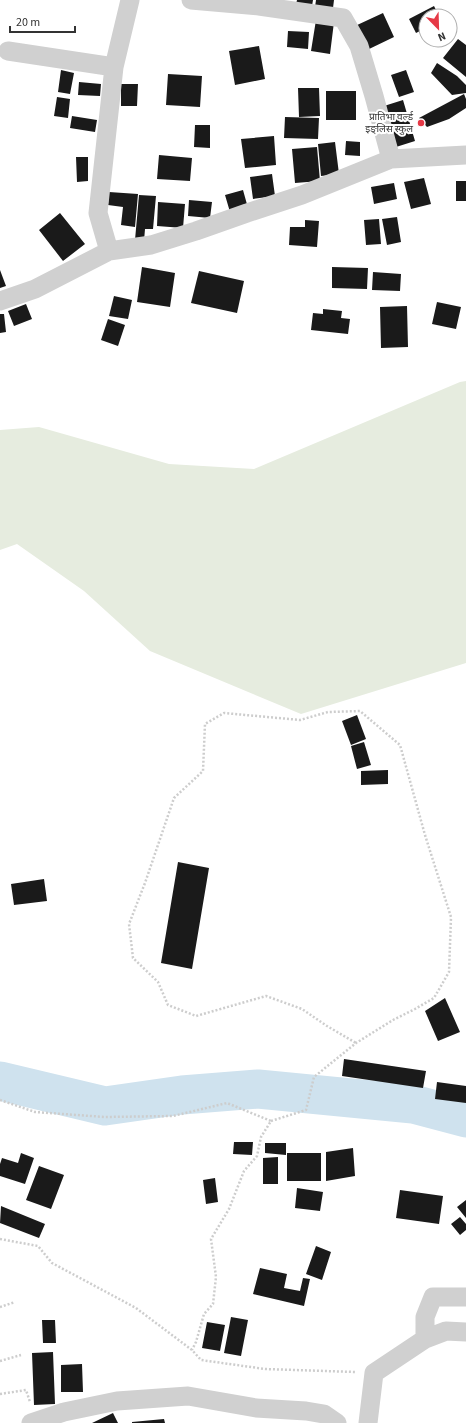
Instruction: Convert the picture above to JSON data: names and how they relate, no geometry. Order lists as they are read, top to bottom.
{
  "places": ["प्रातिभा वर्ल्ड इङ्लिस स्कुल"],
  "scale_bar": "20 m",
  "north": "bottom right"
}
